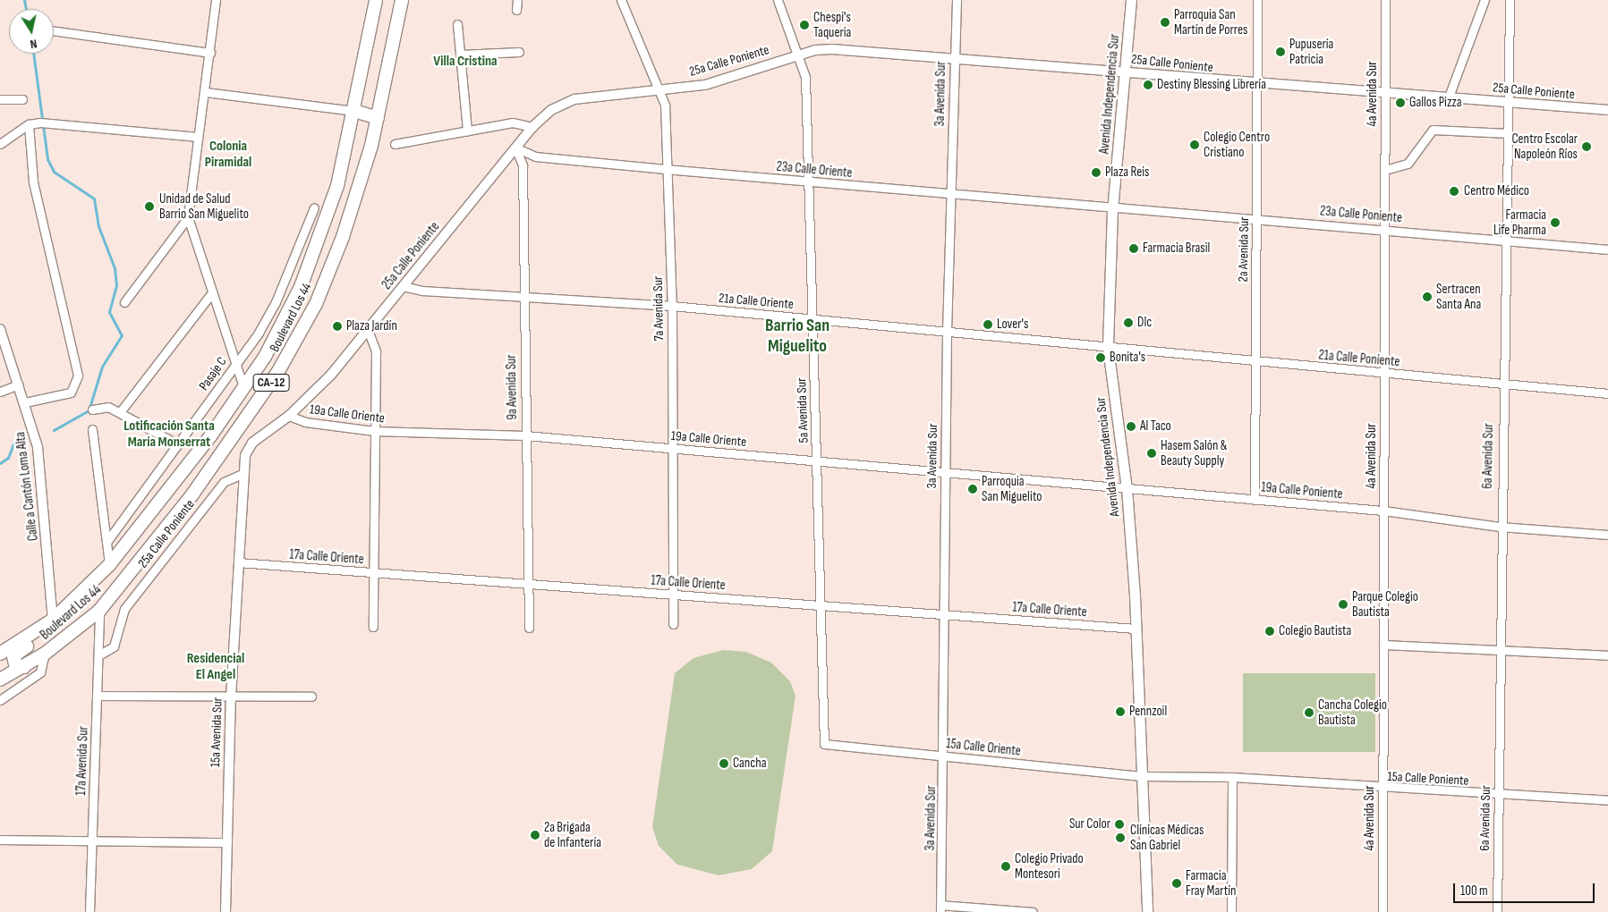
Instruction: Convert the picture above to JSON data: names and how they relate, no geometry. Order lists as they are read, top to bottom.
{
  "streets": {
    "highway": ["Boulevard Los 44", "CA-12"],
    "main road": ["Avenida Independencia Sur"],
    "street": [
      "25a Calle Poniente",
      "3a Avenida Sur",
      "4a Avenida Sur",
      "23a Calle Oriente",
      "23a Calle Poniente",
      "2a Avenida Sur",
      "21a Calle Oriente",
      "7a Avenida Sur",
      "21a Calle Poniente",
      "Pasaje C",
      "9a Avenida Sur",
      "5a Avenida Sur",
      "19a Calle Oriente",
      "6a Avenida Sur",
      "Calle a Cantón Loma Alta",
      "19a Calle Poniente",
      "17a Calle Oriente",
      "15a Avenida Sur",
      "15a Calle Oriente",
      "17a Avenida Sur",
      "15a Calle Poniente"
    ]
  },
  "crossings": [
    ["25a Calle Poniente", "3a Avenida Sur"],
    ["25a Calle Poniente", "Avenida Independencia Sur"],
    ["25a Calle Poniente", "4a Avenida Sur"],
    ["25a Calle Poniente", "23a Calle Oriente"],
    ["25a Calle Poniente", "2a Avenida Sur"],
    ["25a Calle Poniente", "21a Calle Oriente"],
    ["25a Calle Poniente", "7a Avenida Sur"],
    ["25a Calle Poniente", "9a Avenida Sur"],
    ["25a Calle Poniente", "5a Avenida Sur"],
    ["25a Calle Poniente", "19a Calle Oriente"],
    ["25a Calle Poniente", "6a Avenida Sur"],
    ["25a Calle Poniente", "15a Avenida Sur"],
    ["25a Calle Poniente", "17a Avenida Sur"],
    ["3a Avenida Sur", "23a Calle Oriente"],
    ["3a Avenida Sur", "21a Calle Oriente"],
    ["3a Avenida Sur", "19a Calle Oriente"],
    ["3a Avenida Sur", "17a Calle Oriente"],
    ["3a Avenida Sur", "15a Calle Oriente"],
    ["Avenida Independencia Sur", "23a Calle Oriente"],
    ["Avenida Independencia Sur", "23a Calle Poniente"],
    ["Avenida Independencia Sur", "21a Calle Oriente"],
    ["Avenida Independencia Sur", "21a Calle Poniente"],
    ["Avenida Independencia Sur", "19a Calle Oriente"],
    ["Avenida Independencia Sur", "19a Calle Poniente"],
    ["Avenida Independencia Sur", "17a Calle Oriente"],
    ["Avenida Independencia Sur", "15a Calle Oriente"],
    ["Avenida Independencia Sur", "15a Calle Poniente"],
    ["4a Avenida Sur", "23a Calle Poniente"],
    ["4a Avenida Sur", "21a Calle Poniente"],
    ["4a Avenida Sur", "19a Calle Poniente"],
    ["4a Avenida Sur", "15a Calle Poniente"],
    ["23a Calle Oriente", "23a Calle Poniente"],
    ["23a Calle Oriente", "7a Avenida Sur"],
    ["23a Calle Oriente", "9a Avenida Sur"],
    ["23a Calle Oriente", "5a Avenida Sur"],
    ["23a Calle Poniente", "2a Avenida Sur"],
    ["23a Calle Poniente", "6a Avenida Sur"],
    ["2a Avenida Sur", "21a Calle Poniente"],
    ["2a Avenida Sur", "19a Calle Poniente"],
    ["21a Calle Oriente", "7a Avenida Sur"],
    ["21a Calle Oriente", "21a Calle Poniente"],
    ["21a Calle Oriente", "9a Avenida Sur"],
    ["21a Calle Oriente", "5a Avenida Sur"],
    ["7a Avenida Sur", "19a Calle Oriente"],
    ["7a Avenida Sur", "17a Calle Oriente"],
    ["Boulevard Los 44", "Calle a Cantón Loma Alta"],
    ["Boulevard Los 44", "17a Avenida Sur"],
    ["21a Calle Poniente", "6a Avenida Sur"],
    ["9a Avenida Sur", "19a Calle Oriente"],
    ["9a Avenida Sur", "17a Calle Oriente"],
    ["5a Avenida Sur", "19a Calle Oriente"],
    ["5a Avenida Sur", "17a Calle Oriente"],
    ["5a Avenida Sur", "15a Calle Oriente"],
    ["19a Calle Oriente", "19a Calle Poniente"],
    ["6a Avenida Sur", "19a Calle Poniente"],
    ["6a Avenida Sur", "15a Calle Poniente"],
    ["17a Calle Oriente", "15a Avenida Sur"],
    ["15a Calle Oriente", "15a Calle Poniente"]
  ],
  "districts": [
    "Villa Cristina",
    "Colonia Piramidal",
    "Barrio San Miguelito",
    "Lotificación Santa María Monserrat",
    "Residencial El Angel"
  ],
  "places": [
    "Parroquia San Martín de Porres",
    "Chespi's Taqueria",
    "Pupusería Patricia",
    "Destiny Blessing Librería",
    "Gallos Pizza",
    "Colegio Centro Cristiano",
    "Centro Escolar Napoleón Ríos",
    "Plaza Reis",
    "Centro Médico",
    "Unidad de Salud Barrio San Miguelito",
    "Farmacia Life Pharma",
    "Farmacia Brasil",
    "Sertracen Santa Ana",
    "Dlc",
    "Lover's",
    "Plaza Jardín",
    "Bonita's",
    "Al Taco",
    "Hasem Salón & Beauty Supply",
    "Parroquia San Miguelito",
    "Parque Colegio Bautista",
    "Colegio Bautista",
    "Pennzoil",
    "Cancha Colegio Bautista",
    "Cancha",
    "Sur Color",
    "2a Brigada de Infantería",
    "Clínicas Médicas San Gabriel",
    "Colegio Privado Montesori",
    "Farmacia Fray Martín"
  ],
  "scale_bar": "100 m",
  "north": "bottom"
}
